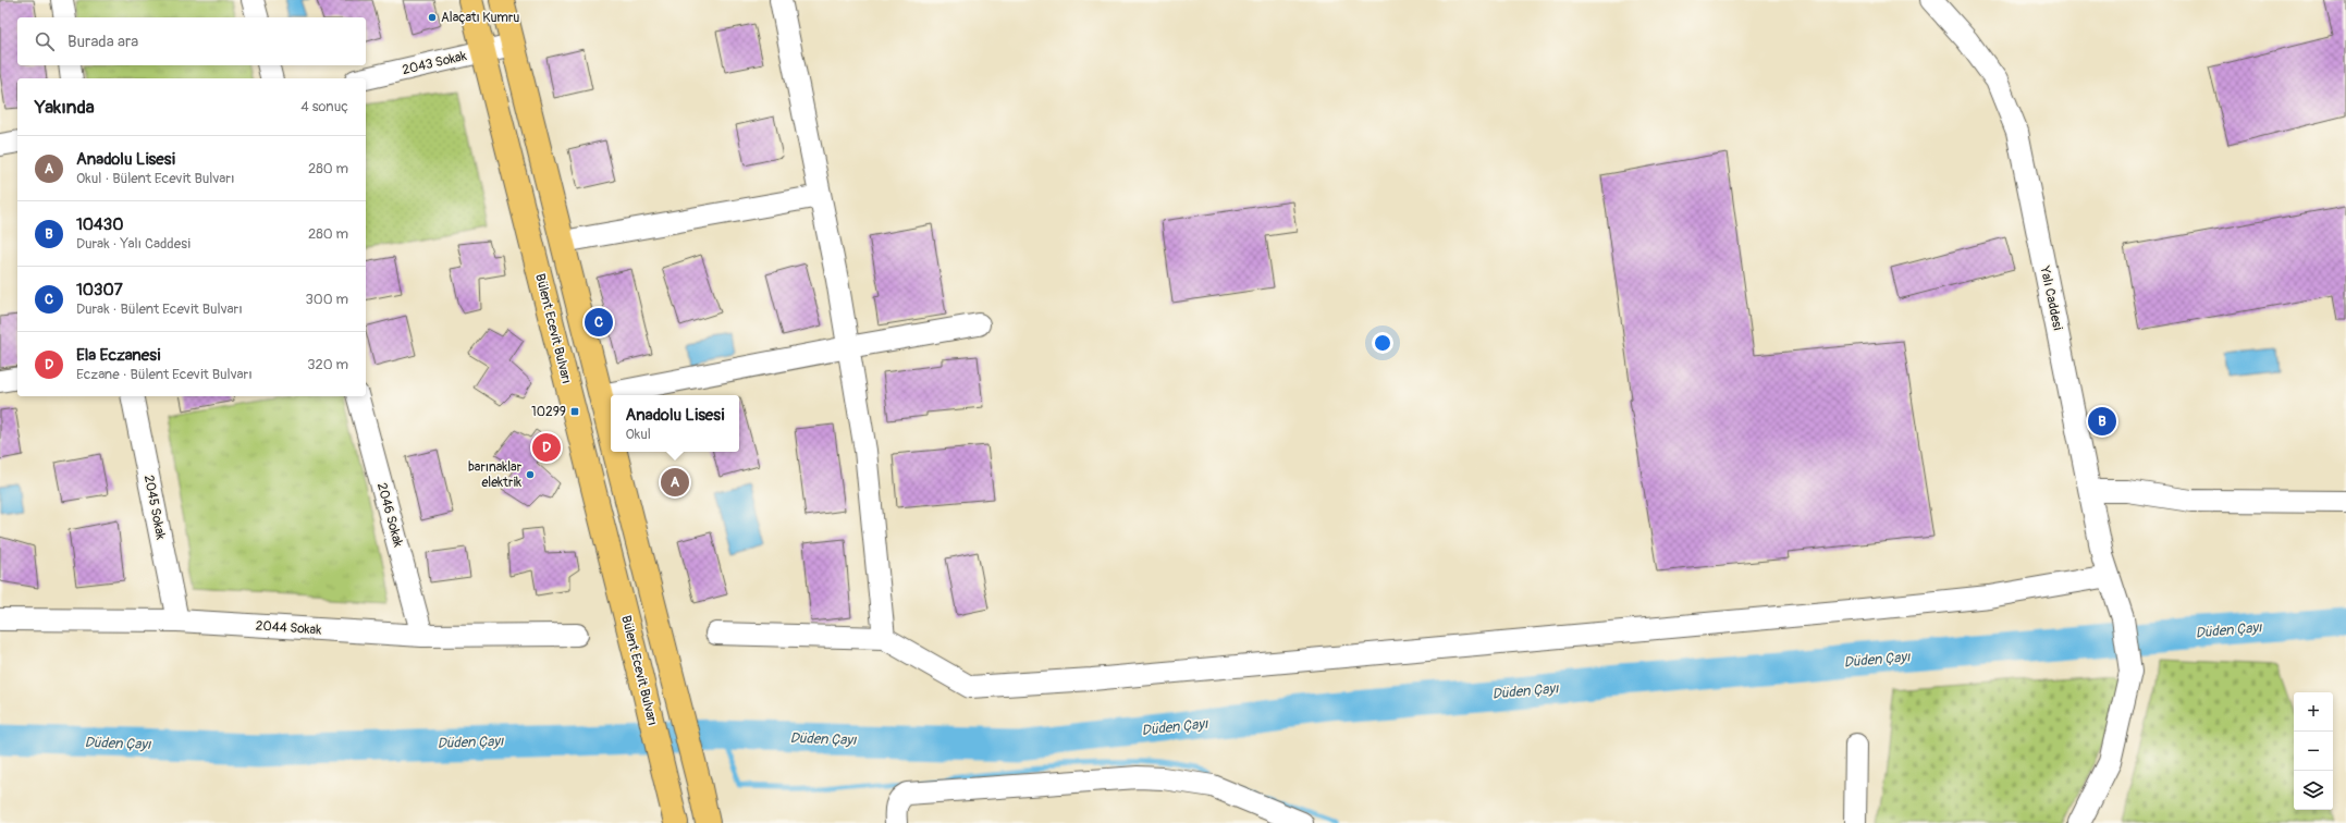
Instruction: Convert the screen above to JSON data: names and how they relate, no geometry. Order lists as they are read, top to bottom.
{
  "streets": {
    "main road": ["Bülent Ecevit Bulvarı"],
    "street": [
      "2043 Sokak",
      "Yalı Caddesi",
      "2045 Sokak",
      "2046 Sokak",
      "2044 Sokak"
    ]
  },
  "crossings": [
    ["2043 Sokak", "Bülent Ecevit Bulvarı"],
    ["2045 Sokak", "2044 Sokak"],
    ["2046 Sokak", "2044 Sokak"]
  ],
  "water": ["Düden Çayı"],
  "places": {
    "other": ["Alaçatı Kumru", "barınaklar elektrik"],
    "transit": ["10299"]
  },
  "page": {
    "search": "Burada ara",
    "heading": ["Yakında", "4 sonuç"],
    "list": [
      {
        "mark": "A",
        "name": "Anadolu Lisesi",
        "note": "Okul · Bülent Ecevit Bulvarı",
        "value": "280 m"
      },
      {
        "mark": "B",
        "name": "10430",
        "note": "Durak · Yalı Caddesi",
        "value": "280 m"
      },
      {
        "mark": "C",
        "name": "10307",
        "note": "Durak · Bülent Ecevit Bulvarı",
        "value": "300 m"
      },
      {
        "mark": "D",
        "name": "Ela Eczanesi",
        "note": "Eczane · Bülent Ecevit Bulvarı",
        "value": "320 m"
      }
    ],
    "pins": [
      "C",
      "B",
      "D",
      "A"
    ],
    "popup": ["Anadolu Lisesi", "Okul"],
    "map_buttons": ["+", "−"]
  }
}
